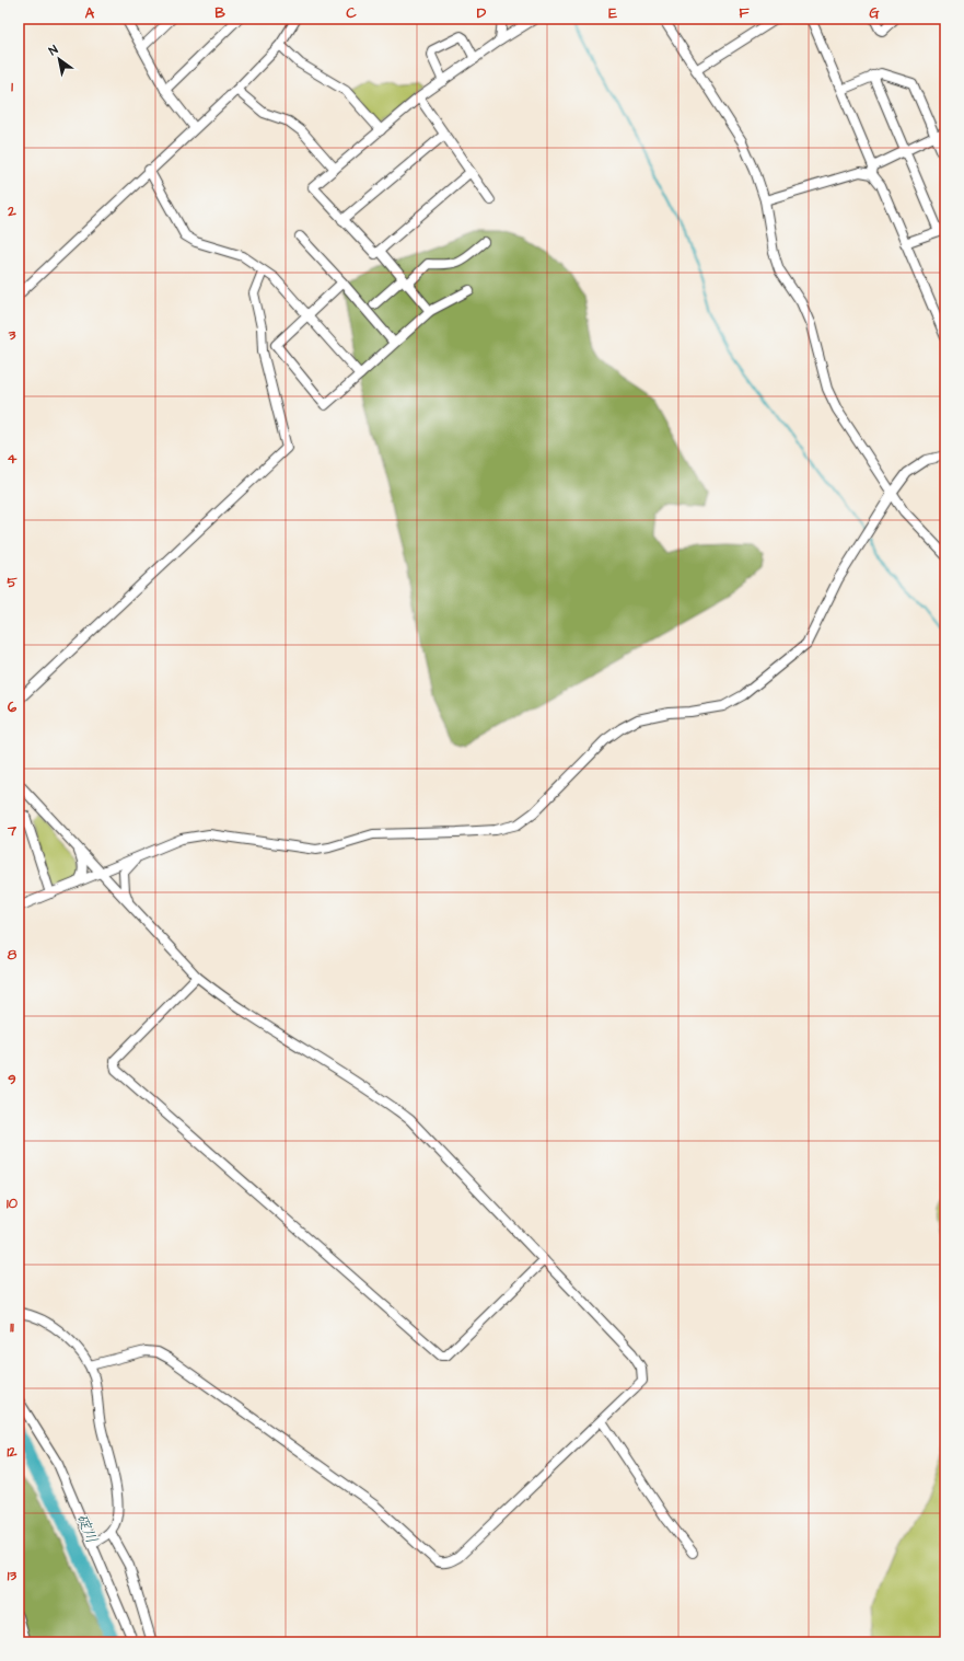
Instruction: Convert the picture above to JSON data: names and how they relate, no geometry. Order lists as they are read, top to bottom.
{
  "water": ["碇川"],
  "north": "top left",
  "grid": {
    "columns": [
      "A",
      "B",
      "C",
      "D",
      "E",
      "F",
      "G"
    ],
    "rows": [
      "1",
      "2",
      "3",
      "4",
      "5",
      "6",
      "7",
      "8",
      "9",
      "10",
      "11",
      "12",
      "13"
    ]
  }
}
